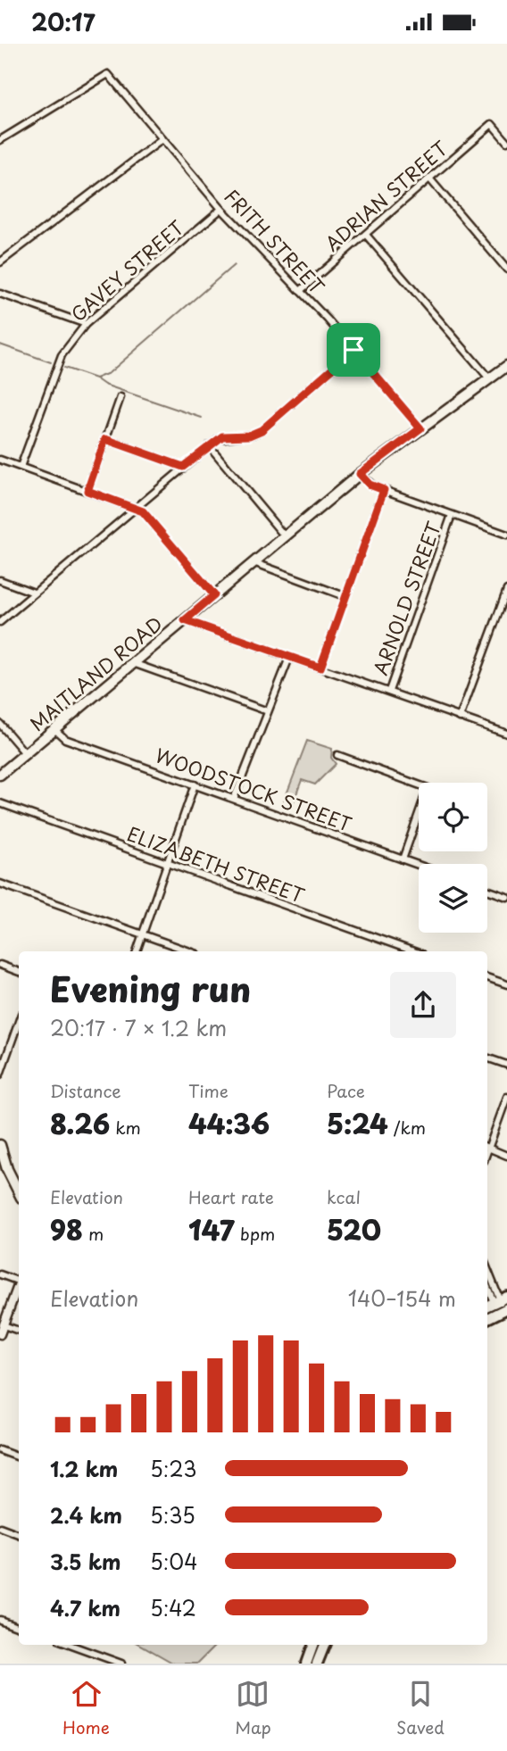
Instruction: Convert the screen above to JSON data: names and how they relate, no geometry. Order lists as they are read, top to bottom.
{
  "streets": {
    "main road": ["MAITLAND ROAD"],
    "street": [
      "ADRIAN STREET",
      "FRITH STREET",
      "GAVEY STREET",
      "ARNOLD STREET",
      "WOODSTOCK STREET",
      "ELIZABETH STREET"
    ]
  },
  "crossings": [
    ["ADRIAN STREET", "FRITH STREET"],
    ["FRITH STREET", "GAVEY STREET"],
    ["FRITH STREET", "MAITLAND ROAD"],
    ["MAITLAND ROAD", "WOODSTOCK STREET"]
  ],
  "page": {
    "status": "20:17",
    "heading": ["Evening run", "20:17 · 7 × 1.2 km"],
    "stats": [
      ["Distance", "8.26 km"],
      ["Time", "44:36"],
      ["Pace", "5:24 /km"],
      ["Elevation", "98 m"],
      ["Heart rate", "147 bpm"],
      ["kcal", "520"]
    ],
    "chart": ["Elevation", "140–154 m"],
    "list": [
      {
        "name": "1.2 km",
        "note": "5:23"
      },
      {
        "name": "2.4 km",
        "note": "5:35"
      },
      {
        "name": "3.5 km",
        "note": "5:04"
      },
      {
        "name": "4.7 km",
        "note": "5:42"
      }
    ],
    "tabs": ["Home", "Map", "Saved"]
  }
}
